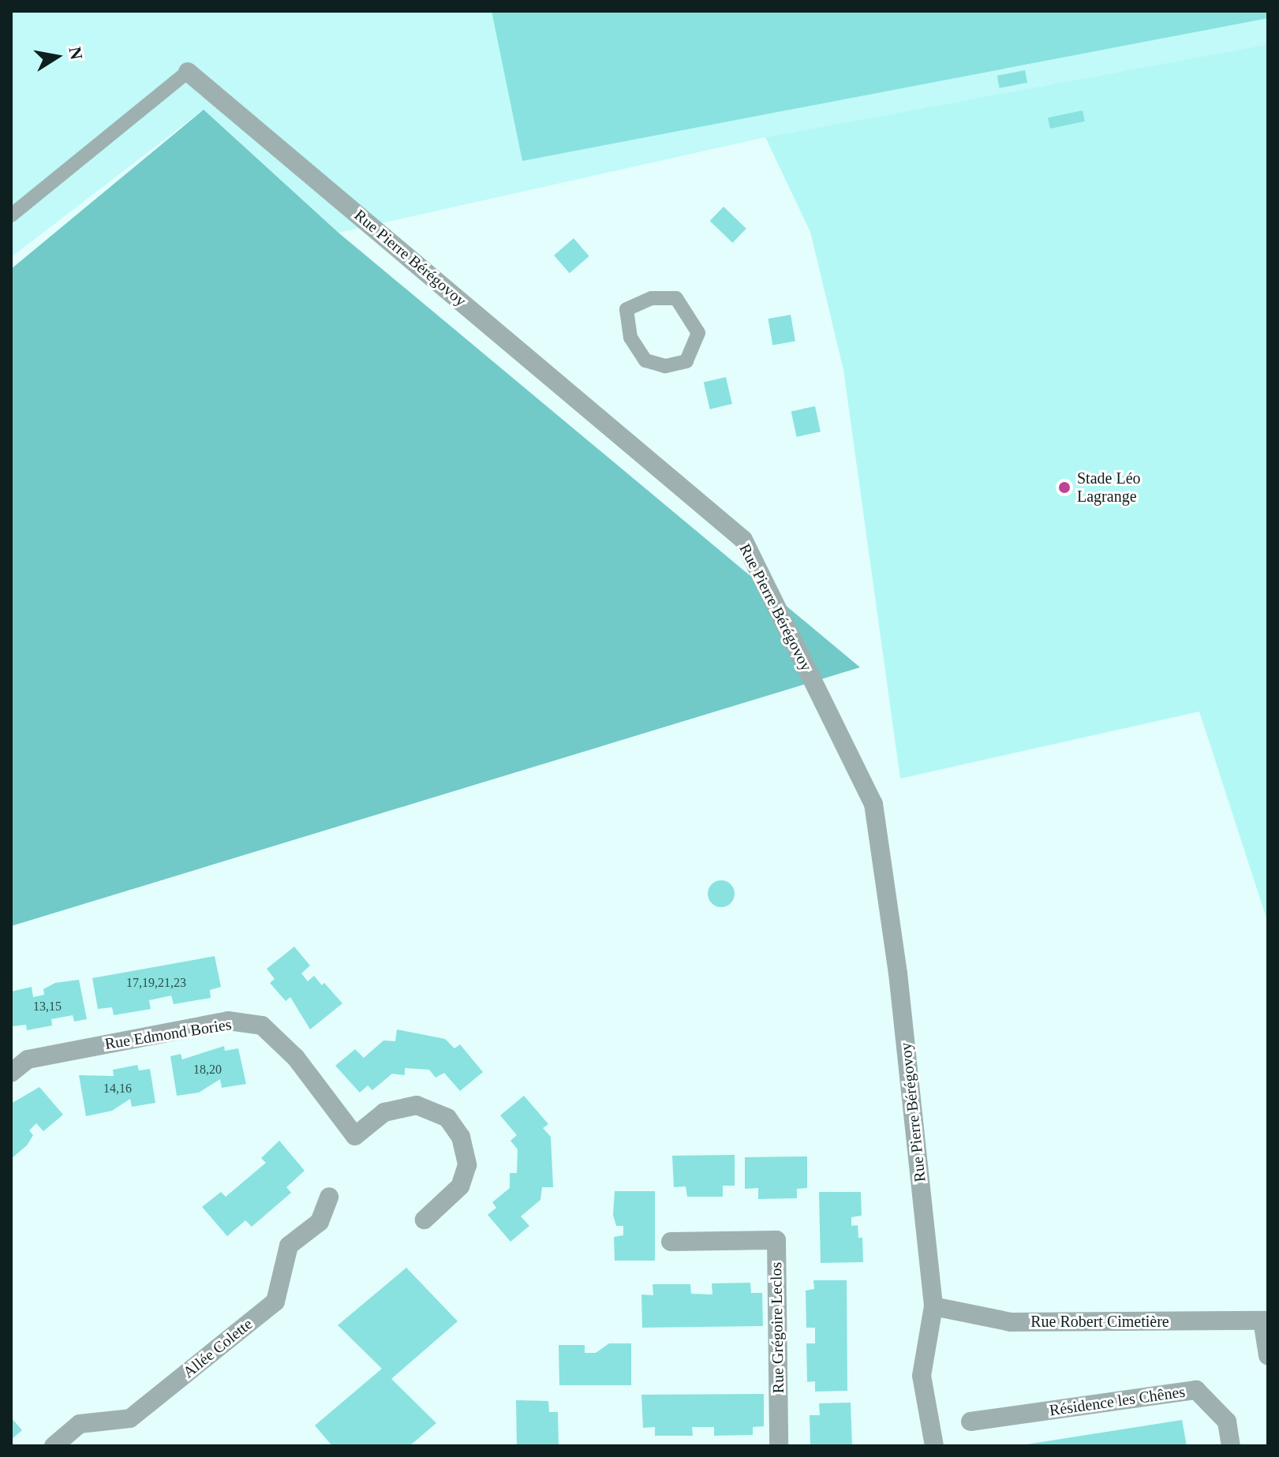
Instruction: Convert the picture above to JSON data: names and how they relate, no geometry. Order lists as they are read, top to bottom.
{
  "streets": {
    "street": [
      "Rue Pierre Bérégovoy",
      "Rue Edmond Bories",
      "Rue Robert Cimetière",
      "Rue Grégoire Leclos",
      "Allée Colette",
      "Résidence les Chênes"
    ]
  },
  "crossings": [
    ["Rue Pierre Bérégovoy", "Rue Robert Cimetière"]
  ],
  "places": ["Stade Léo Lagrange"],
  "house_numbers": [
    "17,19,21,23",
    "13,15",
    "18,20",
    "14,16"
  ],
  "north": "right"
}
